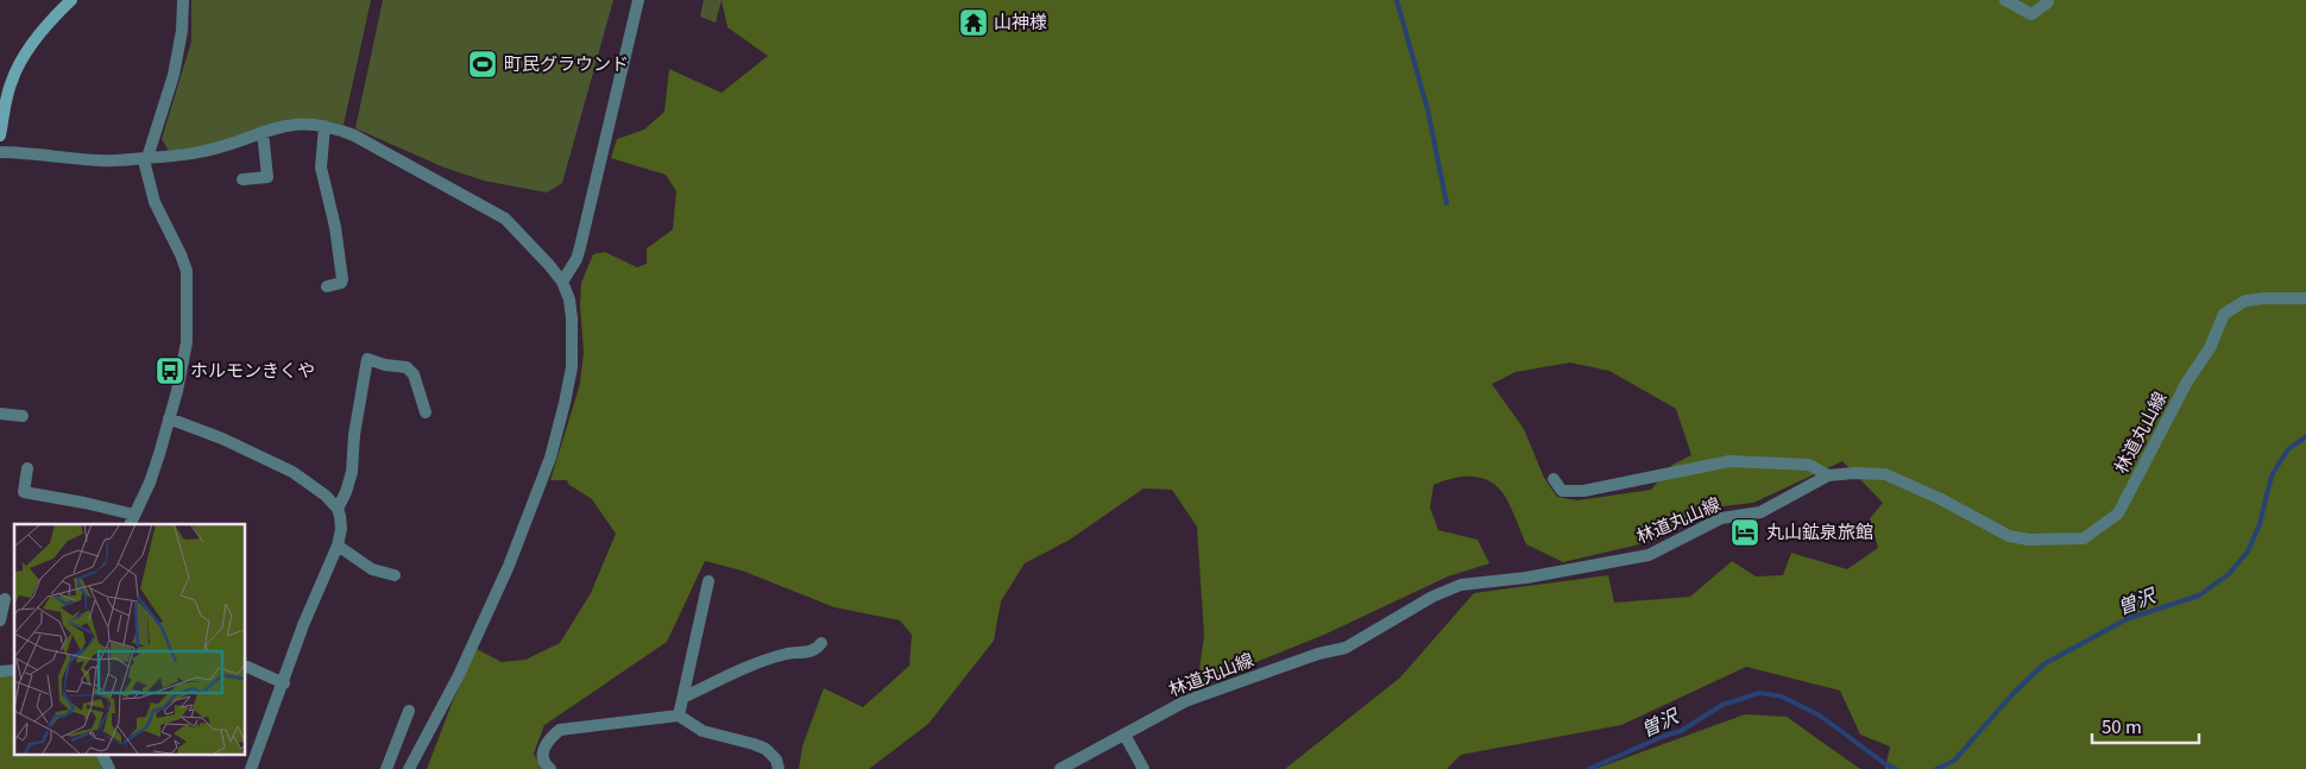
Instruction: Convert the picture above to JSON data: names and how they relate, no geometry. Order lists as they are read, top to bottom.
{
  "streets": {
    "street": ["林道丸山線"]
  },
  "water": ["曽沢"],
  "places": {
    "temple": ["山神様"],
    "sports": ["町民グラウンド"],
    "bus stop": ["ホルモンきくや"],
    "hotel": ["丸山鉱泉旅館"]
  },
  "scale_bar": "50 m"
}
